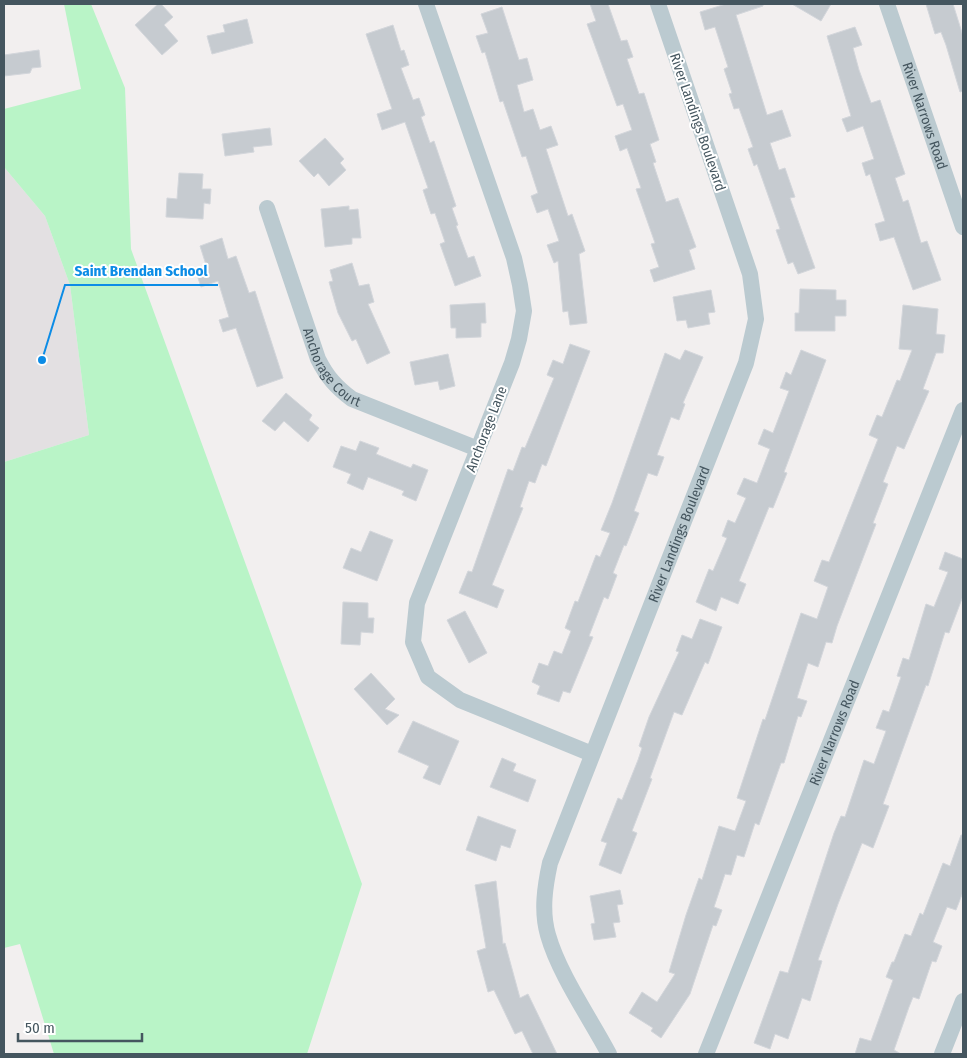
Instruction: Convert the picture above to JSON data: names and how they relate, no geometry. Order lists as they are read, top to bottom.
{
  "streets": {
    "street": [
      "River Narrows Road",
      "River Landings Boulevard",
      "Anchorage Court",
      "Anchorage Lane"
    ]
  },
  "crossings": [
    ["River Landings Boulevard", "Anchorage Lane"],
    ["Anchorage Court", "Anchorage Lane"]
  ],
  "places": ["Saint Brendan School"],
  "scale_bar": "50 m"
}
